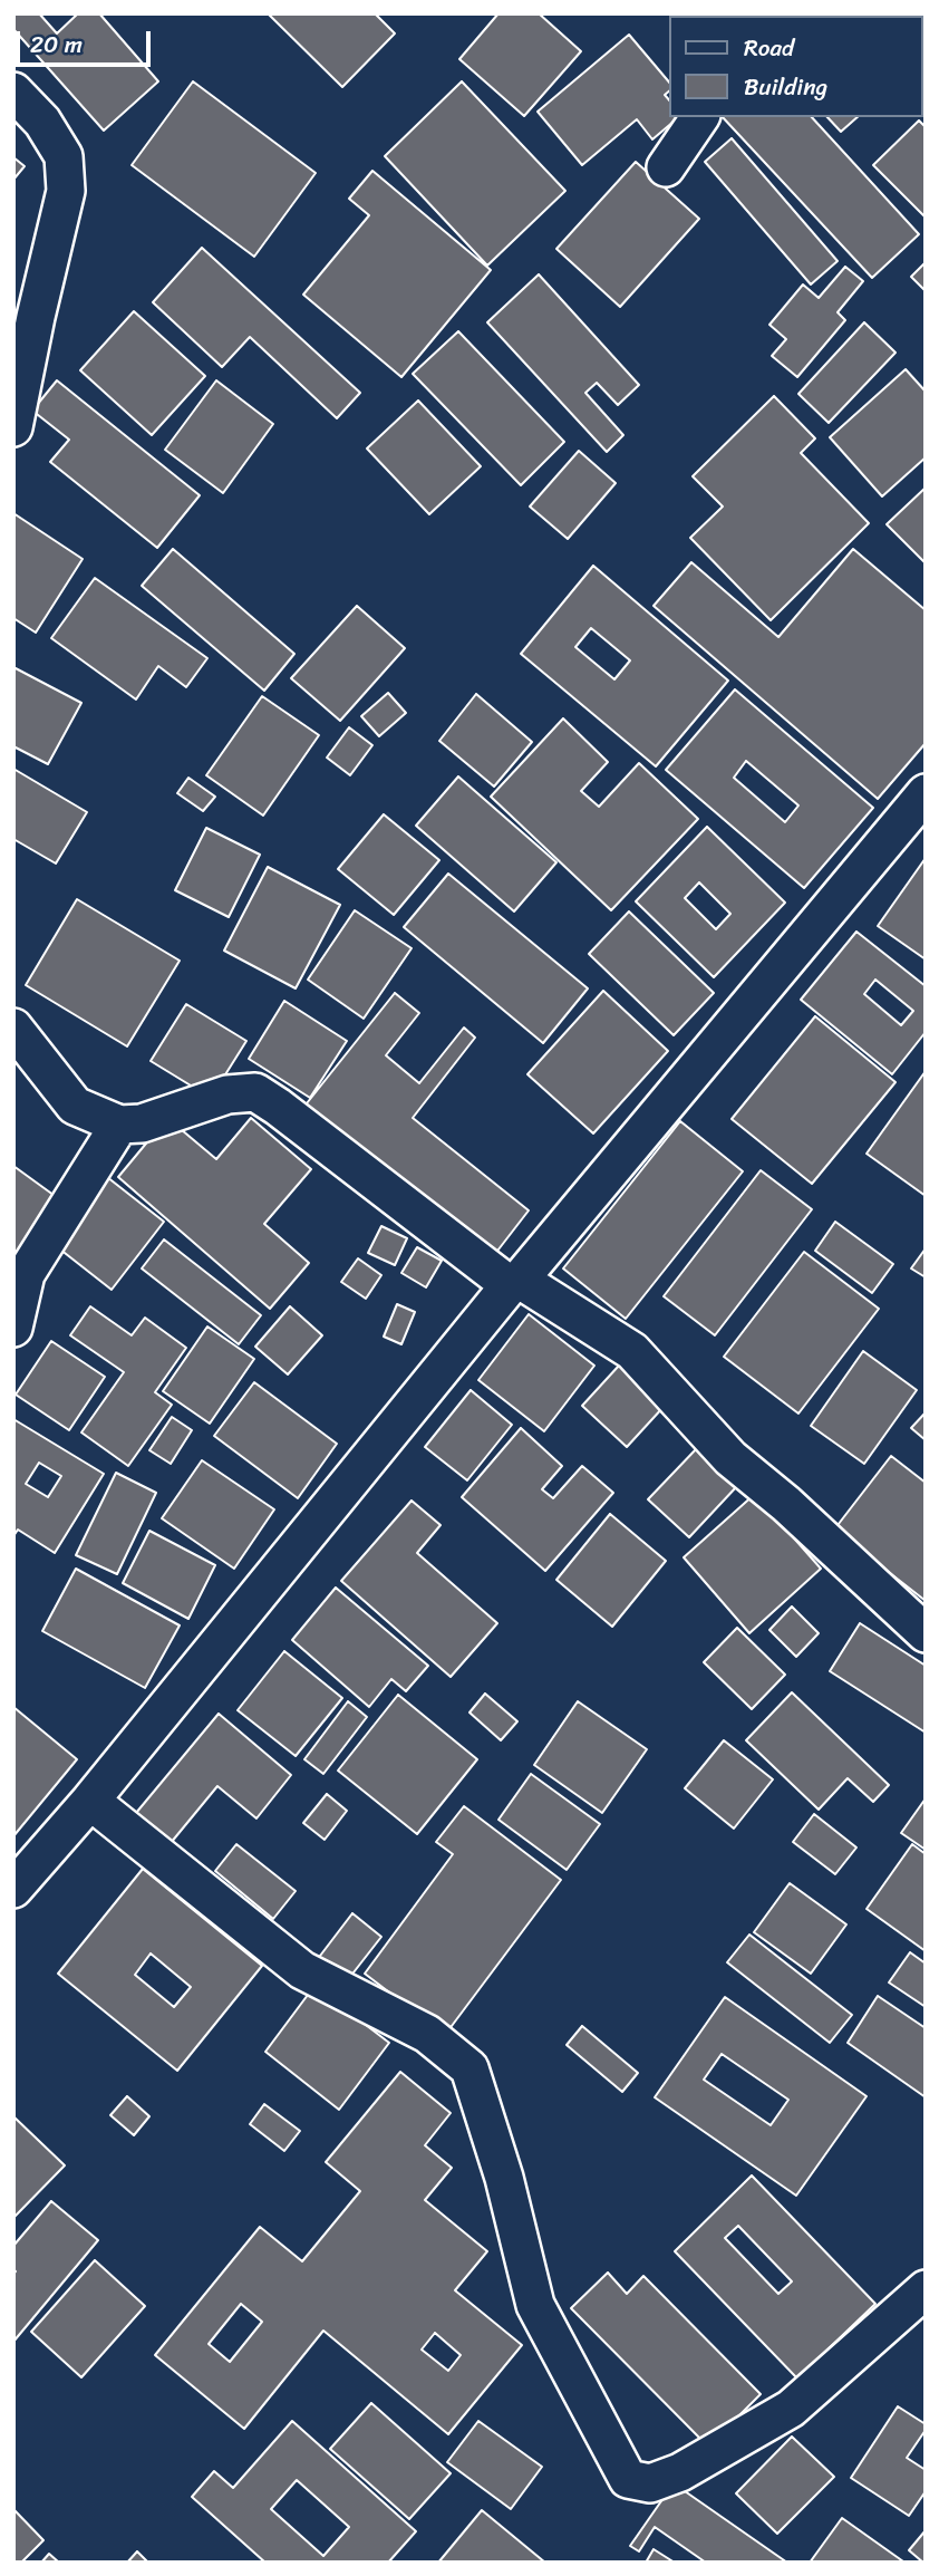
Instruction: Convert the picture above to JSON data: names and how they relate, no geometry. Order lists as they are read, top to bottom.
{
  "legend": ["Road", "Building"],
  "scale_bar": "20 m"
}
